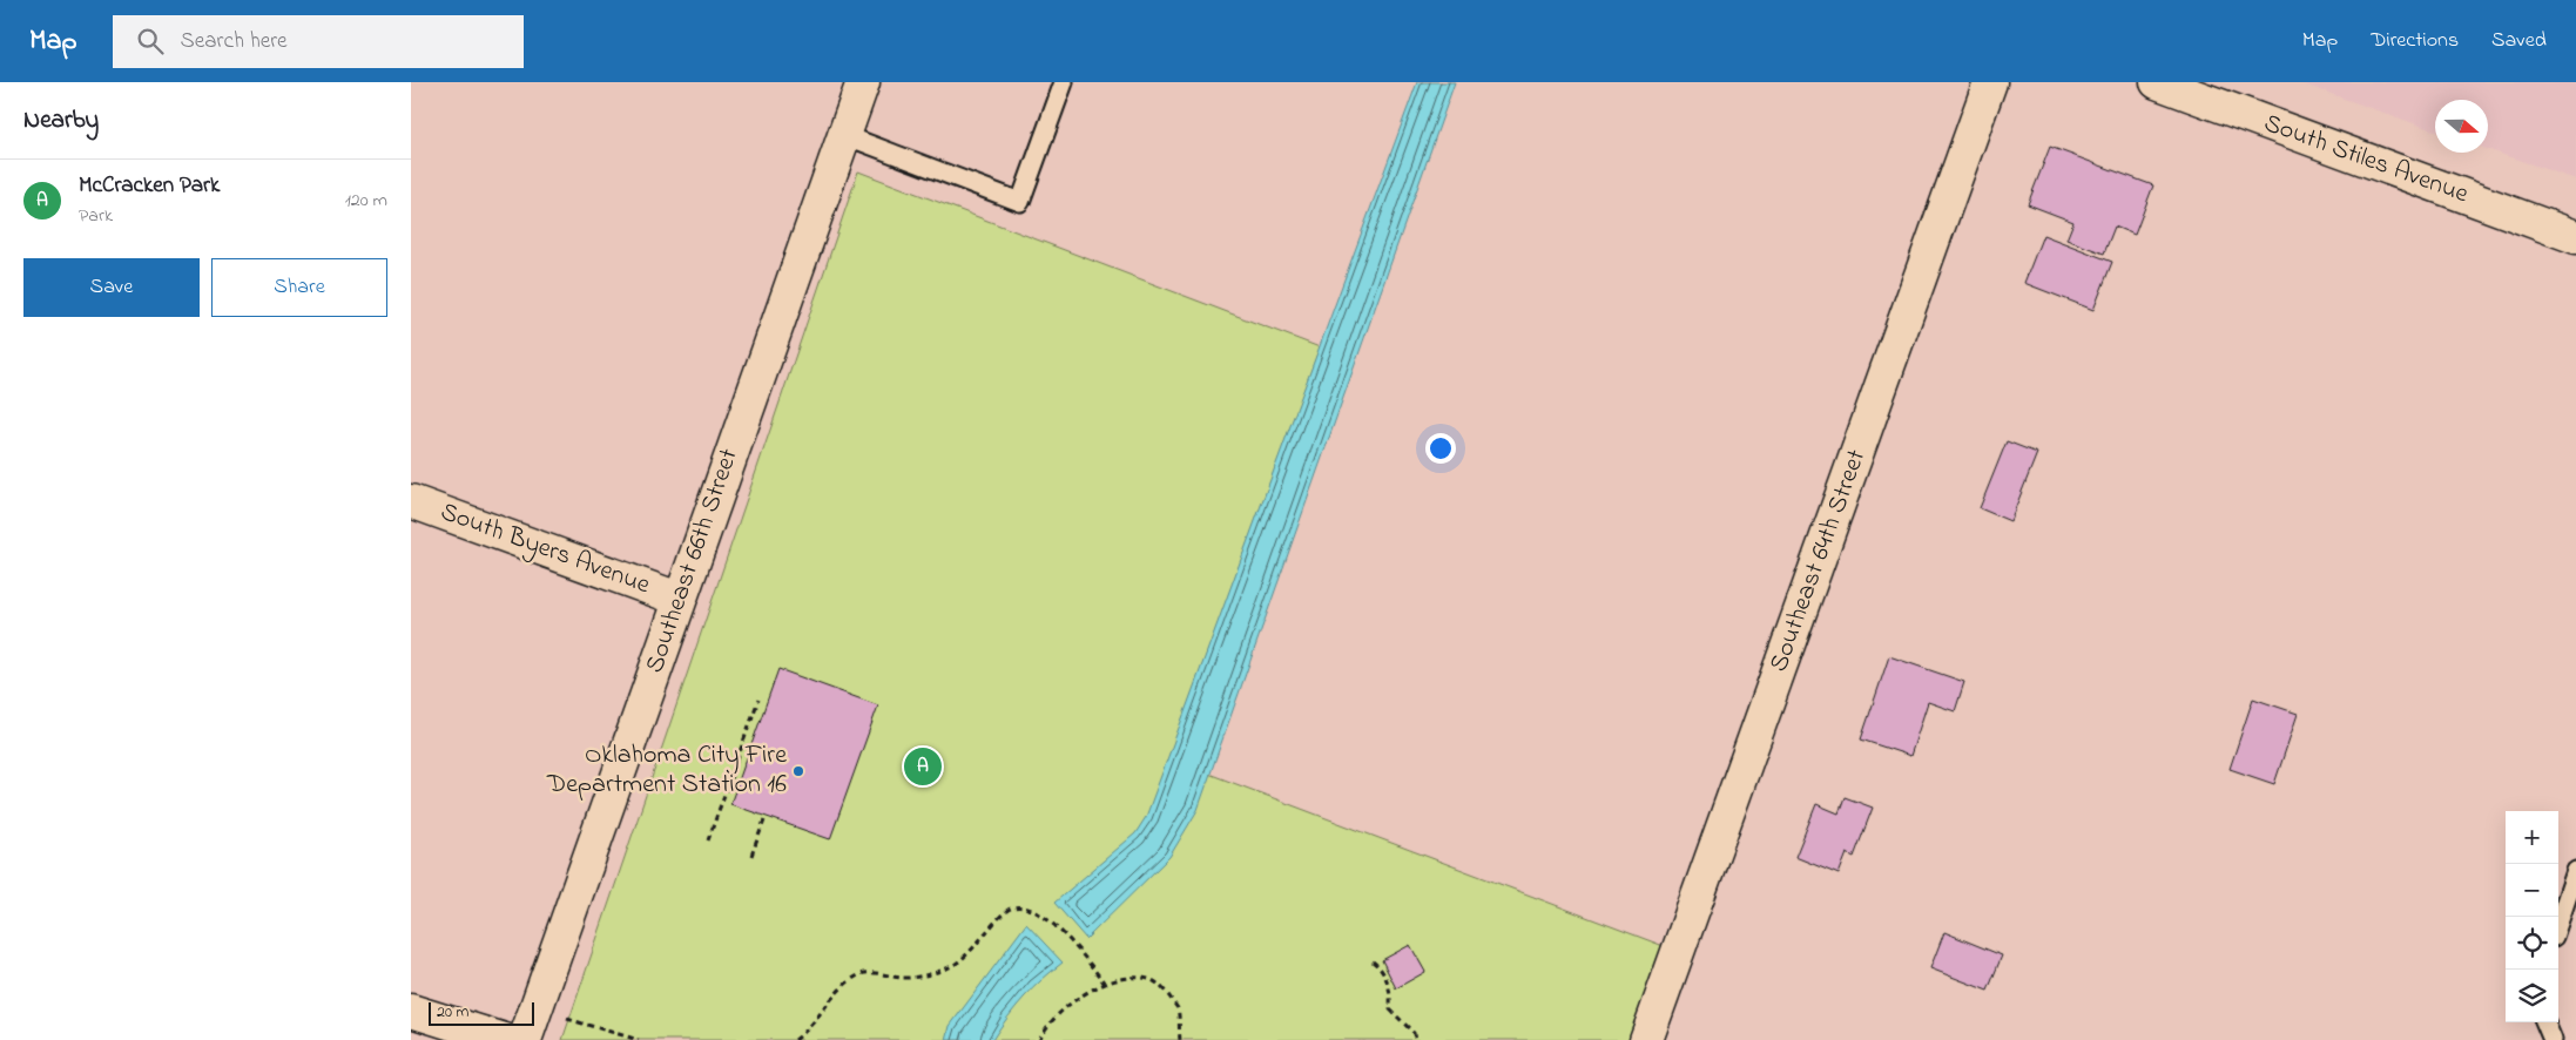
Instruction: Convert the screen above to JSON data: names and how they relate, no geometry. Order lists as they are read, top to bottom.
{
  "streets": {
    "street": [
      "South Stiles Avenue",
      "South Byers Avenue",
      "Southeast 66th Street",
      "Southeast 64th Street"
    ]
  },
  "crossings": [
    ["South Byers Avenue", "Southeast 66th Street"]
  ],
  "places": ["Oklahoma City Fire Department Station 16"],
  "scale_bar": "20 m",
  "north": "right",
  "page": {
    "header": "Map",
    "search": "Search here",
    "nav": ["Map", "Directions", "Saved"],
    "heading": "Nearby",
    "list": [
      {
        "mark": "A",
        "name": "McCracken Park",
        "note": "Park",
        "value": "120 m"
      }
    ],
    "buttons": ["Save", "Share"],
    "pins": "A",
    "map_buttons": ["+", "−"],
    "scale": "20 m"
  }
}
